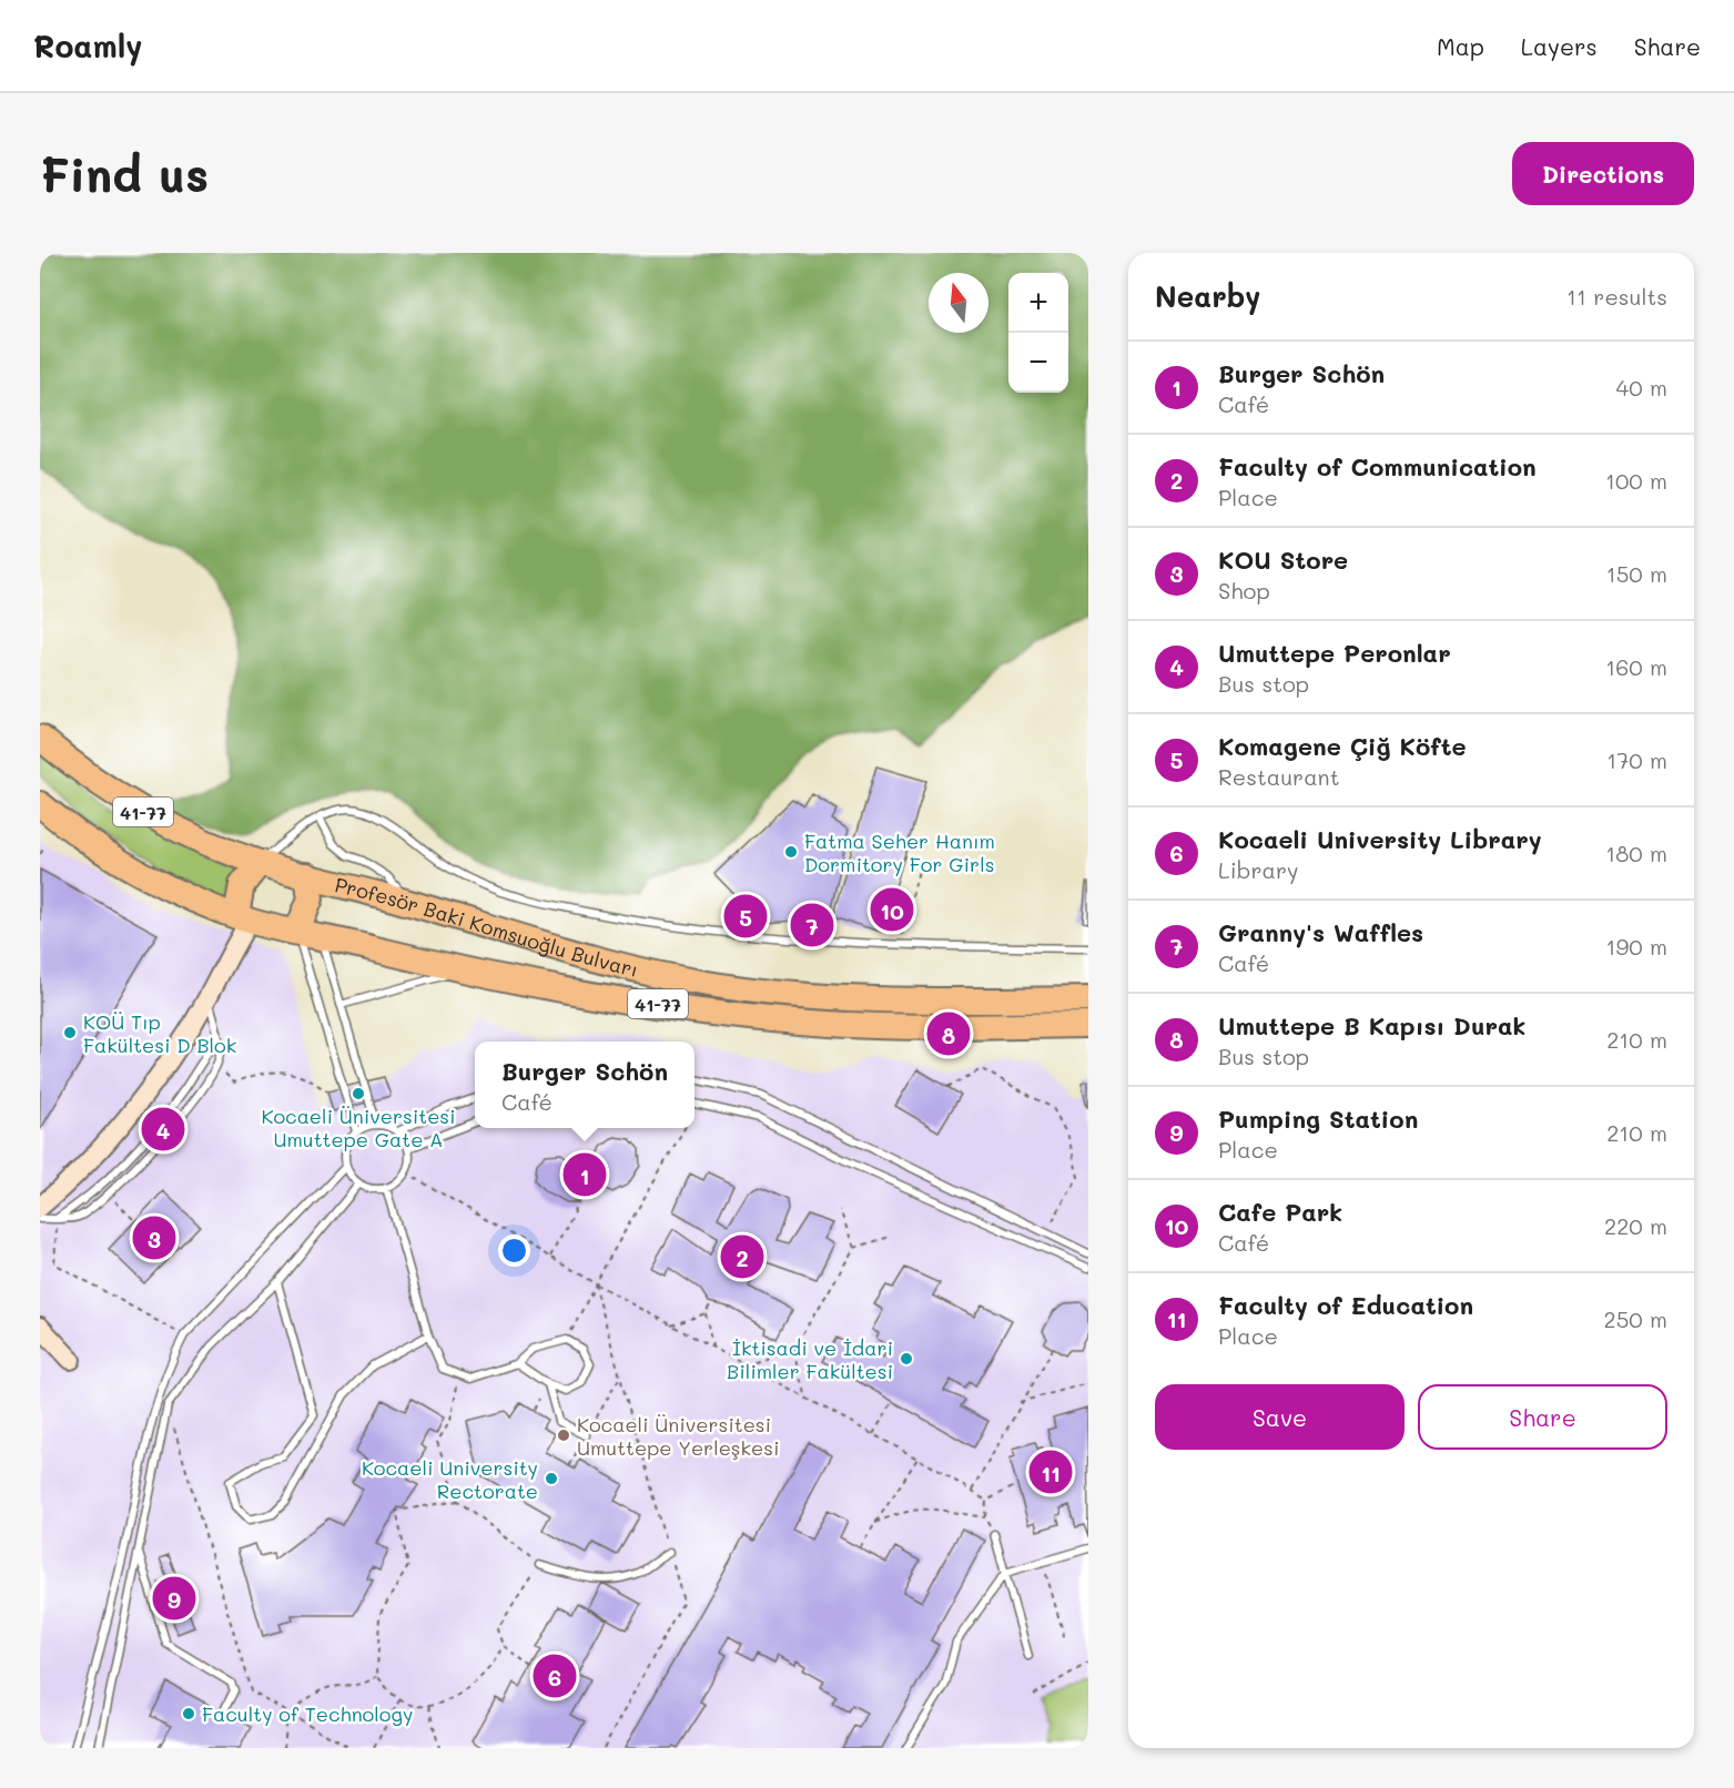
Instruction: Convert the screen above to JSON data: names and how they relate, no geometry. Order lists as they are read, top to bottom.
{
  "streets": {
    "highway": ["41-77", "Profesör Baki Komsuoğlu Bulvarı"]
  },
  "places": [
    "Fatma Seher Hanım Dormitory For Girls",
    "KOÜ Tıp Fakültesi D Blok",
    "Kocaeli Üniversitesi Umuttepe Gate A",
    "İktisadi ve İdari Bilimler Fakültesi",
    "Kocaeli Üniversitesi Umuttepe Yerleşkesi",
    "Kocaeli University Rectorate",
    "Faculty of Technology"
  ],
  "north": "top",
  "page": {
    "header": "Roamly",
    "nav": ["Map", "Layers", "Share"],
    "buttons": [
      "Directions",
      ["Save", "Share"]
    ],
    "title": "Find us",
    "heading": ["Nearby", "11 results"],
    "map_buttons": ["+", "−"],
    "list": [
      {
        "mark": "1",
        "name": "Burger Schön",
        "note": "Café",
        "value": "40 m"
      },
      {
        "mark": "2",
        "name": "Faculty of Communication",
        "note": "Place",
        "value": "100 m"
      },
      {
        "mark": "3",
        "name": "KOU Store",
        "note": "Shop",
        "value": "150 m"
      },
      {
        "mark": "4",
        "name": "Umuttepe Peronlar",
        "note": "Bus stop",
        "value": "160 m"
      },
      {
        "mark": "5",
        "name": "Komagene Çiğ Köfte",
        "note": "Restaurant",
        "value": "170 m"
      },
      {
        "mark": "6",
        "name": "Kocaeli University Library",
        "note": "Library",
        "value": "180 m"
      },
      {
        "mark": "7",
        "name": "Granny's Waffles",
        "note": "Café",
        "value": "190 m"
      },
      {
        "mark": "8",
        "name": "Umuttepe B Kapısı Durak",
        "note": "Bus stop",
        "value": "210 m"
      },
      {
        "mark": "9",
        "name": "Pumping Station",
        "note": "Place",
        "value": "210 m"
      },
      {
        "mark": "10",
        "name": "Cafe Park",
        "note": "Café",
        "value": "220 m"
      },
      {
        "mark": "11",
        "name": "Faculty of Education",
        "note": "Place",
        "value": "250 m"
      }
    ],
    "pins": [
      "10",
      "5",
      "7",
      "8",
      "4",
      "1",
      "3",
      "2",
      "11",
      "9",
      "6"
    ],
    "popup": ["Burger Schön", "Café"]
  }
}
